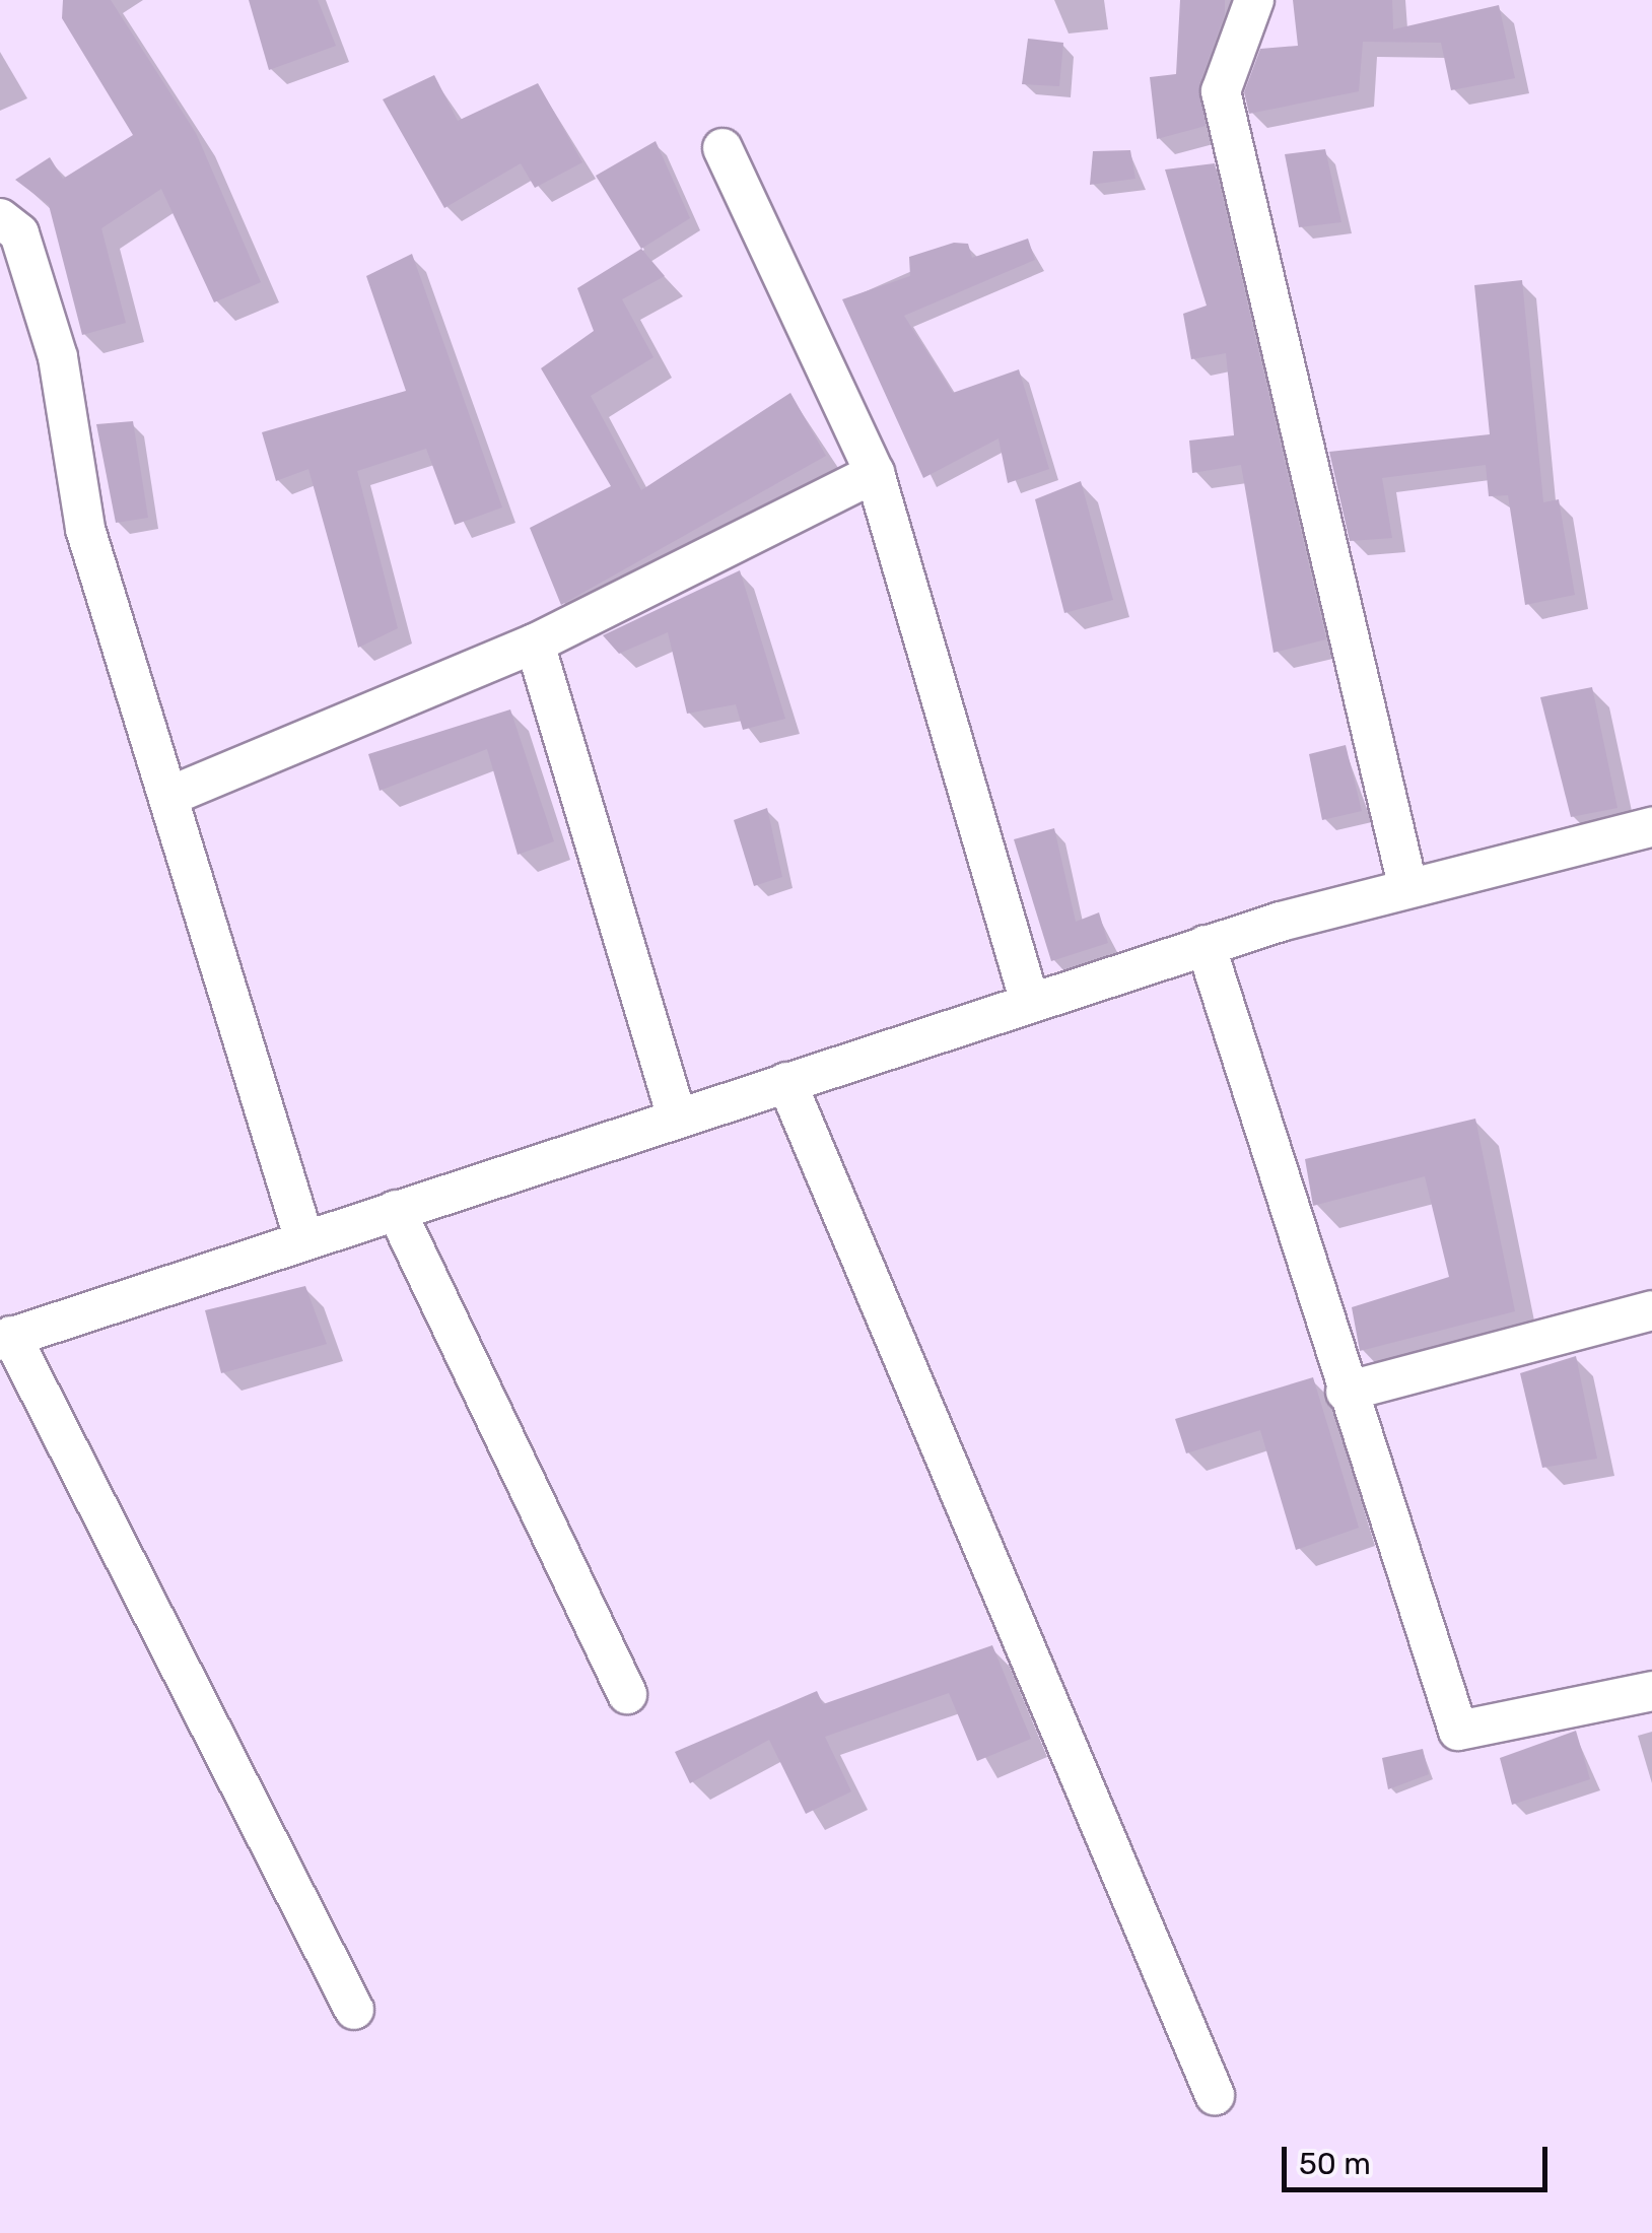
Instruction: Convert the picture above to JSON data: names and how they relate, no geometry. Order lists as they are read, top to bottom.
{
  "scale_bar": "50 m"
}
